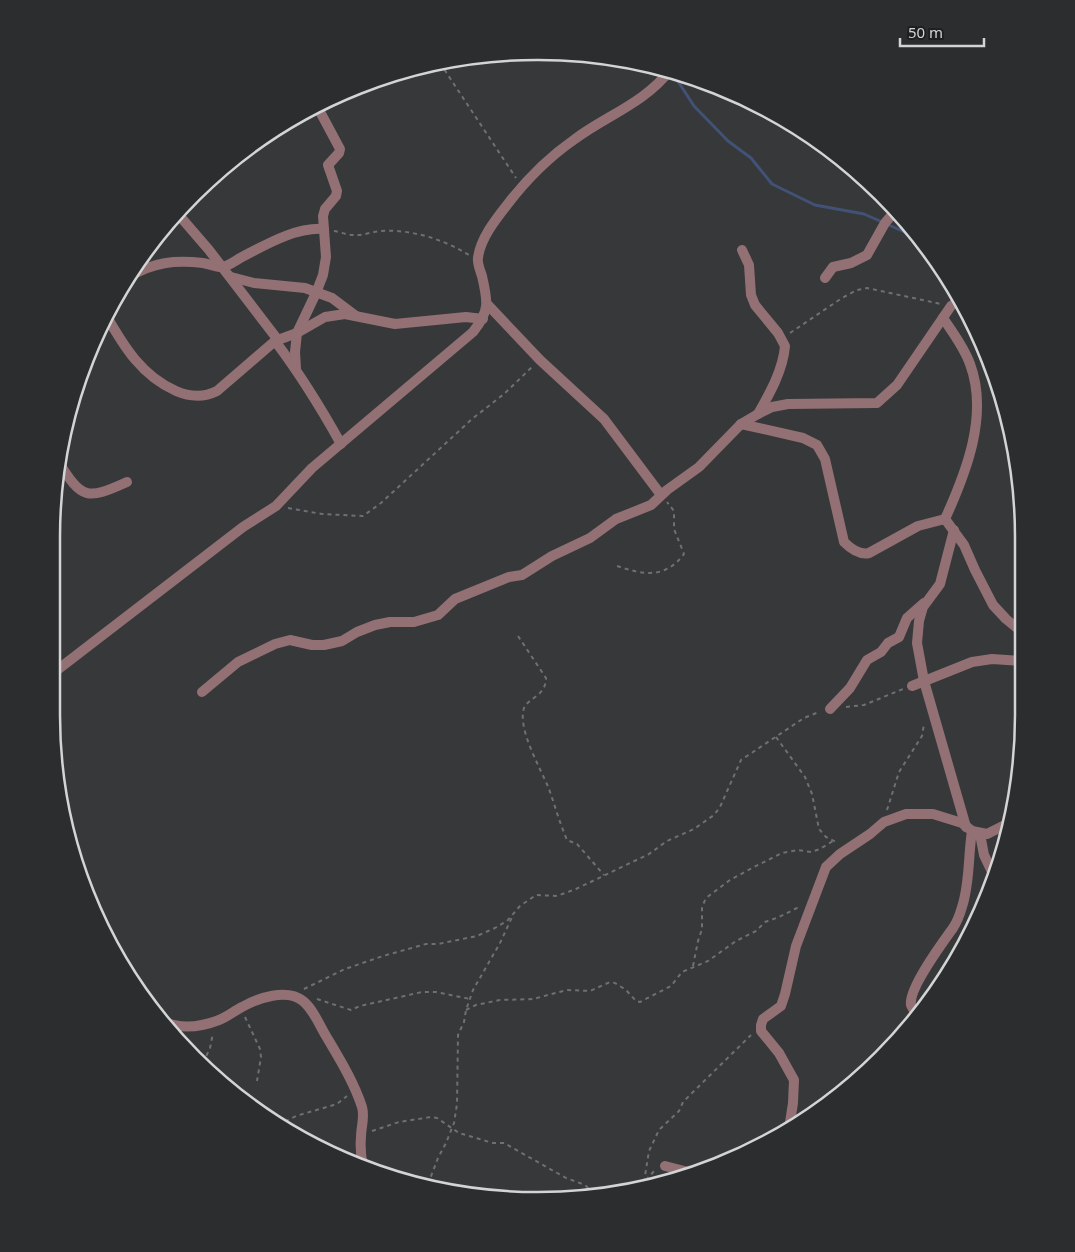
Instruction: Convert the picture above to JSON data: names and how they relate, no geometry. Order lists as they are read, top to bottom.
{
  "scale_bar": "50 m"
}
